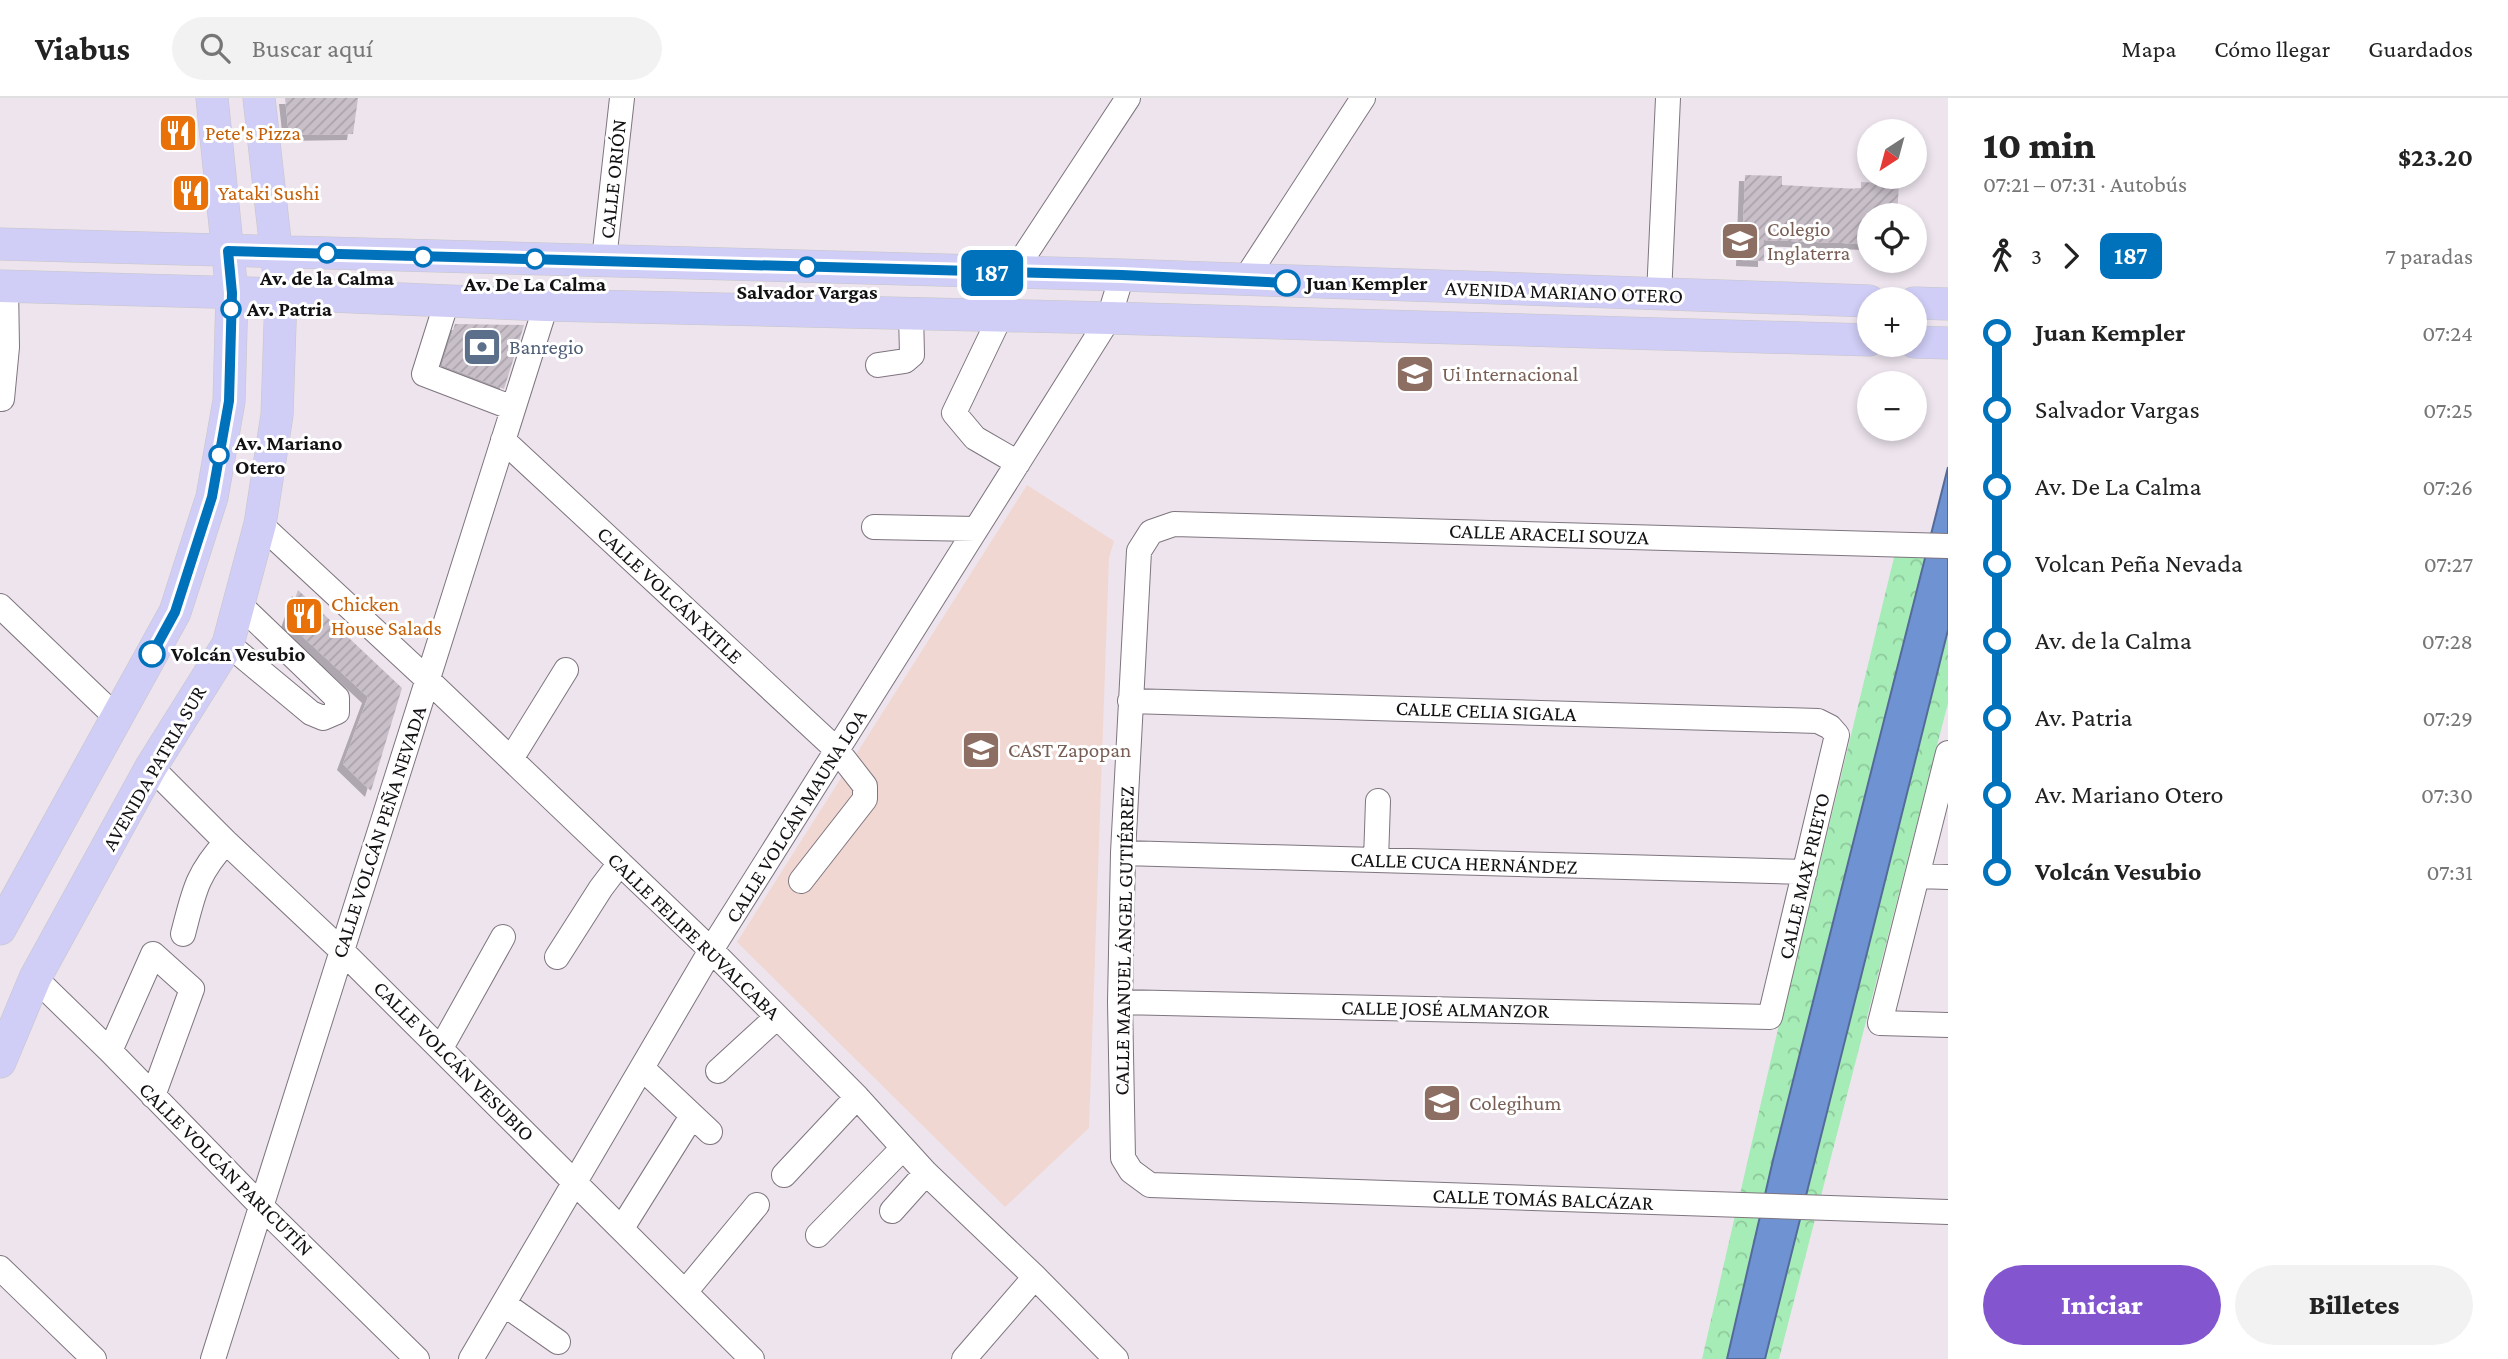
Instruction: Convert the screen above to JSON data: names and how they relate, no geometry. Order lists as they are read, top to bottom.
{
  "streets": {
    "main road": ["AVENIDA MARIANO OTERO", "AVENIDA PATRIA SUR"],
    "street": [
      "CALLE ORIÓN",
      "CALLE ARACELI SOUZA",
      "CALLE VOLCÁN XITLE",
      "CALLE CELIA SIGALA",
      "CALLE VOLCÁN MAUNA LOA",
      "CALLE VOLCÁN PEÑA NEVADA",
      "CALLE CUCA HERNÁNDEZ",
      "CALLE MAX PRIETO",
      "CALLE FELIPE RUVALCABA",
      "CALLE MANUEL ÁNGEL GUTIÉRREZ",
      "CALLE JOSÉ ALMANZOR",
      "CALLE VOLCÁN VESUBIO",
      "CALLE VOLCÁN PARICUTÍN",
      "CALLE TOMÁS BALCÁZAR"
    ]
  },
  "crossings": [
    ["CALLE ORIÓN", "AVENIDA MARIANO OTERO"],
    ["AVENIDA MARIANO OTERO", "AVENIDA PATRIA SUR"],
    ["AVENIDA MARIANO OTERO", "CALLE VOLCÁN MAUNA LOA"],
    ["AVENIDA MARIANO OTERO", "CALLE VOLCÁN PEÑA NEVADA"],
    ["CALLE ARACELI SOUZA", "CALLE MANUEL ÁNGEL GUTIÉRREZ"],
    ["CALLE VOLCÁN XITLE", "CALLE VOLCÁN MAUNA LOA"],
    ["CALLE VOLCÁN XITLE", "CALLE VOLCÁN PEÑA NEVADA"],
    ["CALLE CELIA SIGALA", "CALLE MAX PRIETO"],
    ["CALLE CELIA SIGALA", "CALLE MANUEL ÁNGEL GUTIÉRREZ"],
    ["AVENIDA PATRIA SUR", "CALLE FELIPE RUVALCABA"],
    ["AVENIDA PATRIA SUR", "CALLE VOLCÁN VESUBIO"],
    ["AVENIDA PATRIA SUR", "CALLE VOLCÁN PARICUTÍN"],
    ["CALLE VOLCÁN MAUNA LOA", "CALLE FELIPE RUVALCABA"],
    ["CALLE VOLCÁN MAUNA LOA", "CALLE VOLCÁN VESUBIO"],
    ["CALLE VOLCÁN PEÑA NEVADA", "CALLE FELIPE RUVALCABA"],
    ["CALLE VOLCÁN PEÑA NEVADA", "CALLE VOLCÁN VESUBIO"],
    ["CALLE VOLCÁN PEÑA NEVADA", "CALLE VOLCÁN PARICUTÍN"],
    ["CALLE CUCA HERNÁNDEZ", "CALLE MAX PRIETO"],
    ["CALLE CUCA HERNÁNDEZ", "CALLE MANUEL ÁNGEL GUTIÉRREZ"],
    ["CALLE MAX PRIETO", "CALLE JOSÉ ALMANZOR"],
    ["CALLE MANUEL ÁNGEL GUTIÉRREZ", "CALLE JOSÉ ALMANZOR"],
    ["CALLE MANUEL ÁNGEL GUTIÉRREZ", "CALLE TOMÁS BALCÁZAR"]
  ],
  "places": {
    "restaurant": ["Pete's Pizza", "Yataki Sushi", "Chicken House Salads"],
    "school or university": [
      "Colegio Inglaterra",
      "Ui Internacional",
      "CAST Zapopan",
      "Colegihum"
    ],
    "other": [
      "Av. de la Calma",
      "Av. De La Calma",
      "Salvador Vargas",
      "Juan Kempler",
      "Av. Patria",
      "Av. Mariano Otero",
      "Volcán Vesubio"
    ],
    "bank": ["Banregio"]
  },
  "lines": ["bus line 187"],
  "north": "bottom left",
  "page": {
    "header": "Viabus",
    "search": "Buscar aquí",
    "nav": ["Mapa", "Cómo llegar", "Guardados"],
    "on_map": "187",
    "heading": ["10 min", "07:21 – 07:31 · Autobús", "$23.20"],
    "map_buttons": ["+", "−"],
    "legs": ["3", "187", "7 paradas"],
    "list": [
      {
        "name": "Juan Kempler",
        "value": "07:24"
      },
      {
        "name": "Salvador Vargas",
        "value": "07:25"
      },
      {
        "name": "Av. De La Calma",
        "value": "07:26"
      },
      {
        "name": "Volcan Peña Nevada",
        "value": "07:27"
      },
      {
        "name": "Av. de la Calma",
        "value": "07:28"
      },
      {
        "name": "Av. Patria",
        "value": "07:29"
      },
      {
        "name": "Av. Mariano Otero",
        "value": "07:30"
      },
      {
        "name": "Volcán Vesubio",
        "value": "07:31"
      }
    ],
    "buttons": ["Iniciar", "Billetes"]
  }
}
